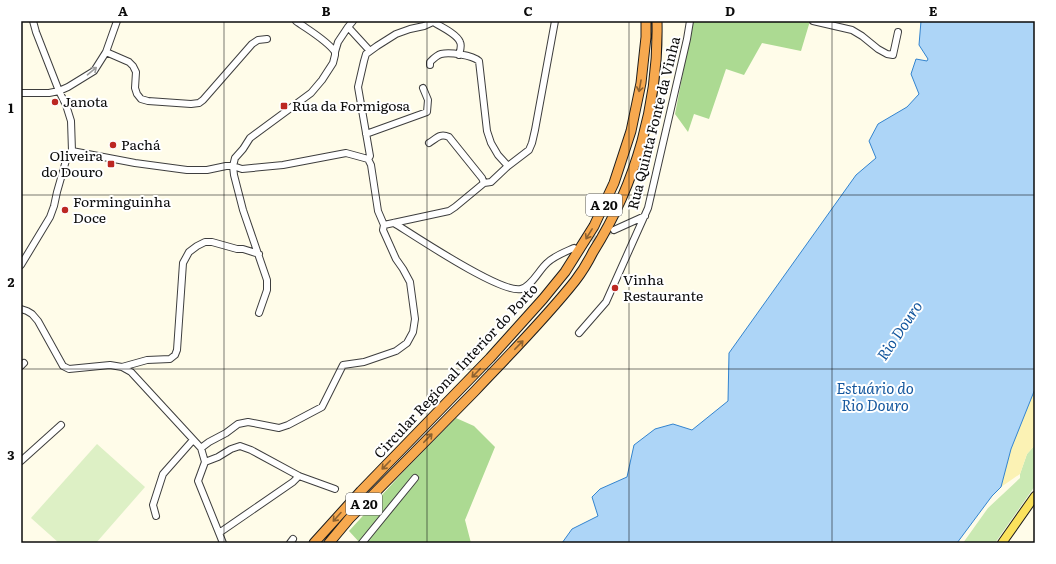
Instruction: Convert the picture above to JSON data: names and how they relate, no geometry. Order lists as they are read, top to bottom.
{
  "streets": {
    "highway": ["A 20", "Circular Regional Interior do Porto"],
    "street": ["Rua Quinta Fonte da Vinha"]
  },
  "water": ["Rio Douro", "Estuário do Rio Douro"],
  "places": {
    "other": [
      "Janota",
      "Pachá",
      "Forminguinha Doce",
      "Vinha Restaurante"
    ],
    "transit": ["Rua da Formigosa", "Oliveira do Douro"]
  },
  "grid": {
    "columns": [
      "A",
      "B",
      "C",
      "D",
      "E"
    ],
    "rows": ["1", "2", "3"]
  }
}
